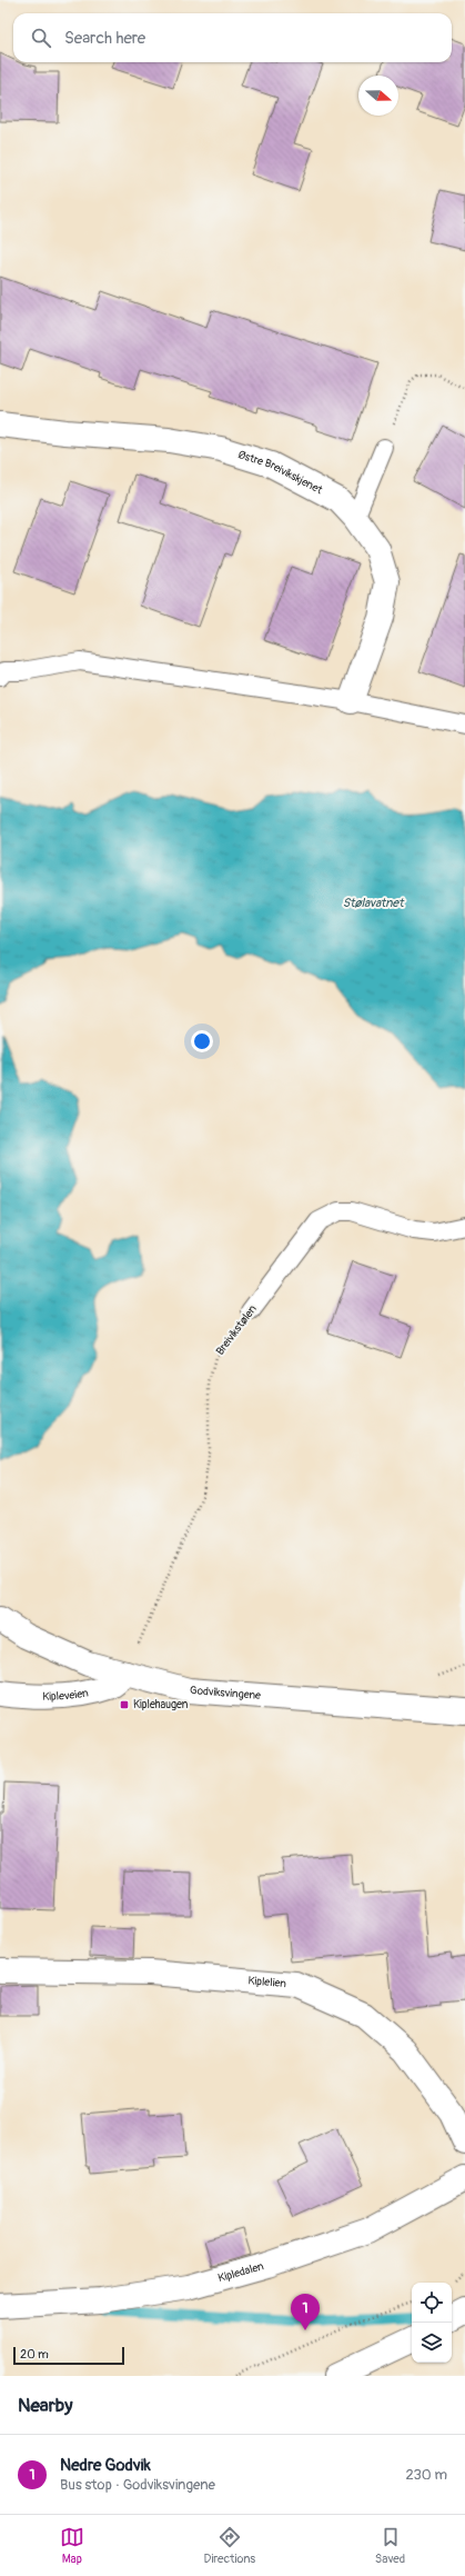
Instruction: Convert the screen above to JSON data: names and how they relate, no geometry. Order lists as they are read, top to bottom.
{
  "streets": {
    "street": [
      "Østre Breivikskjenet",
      "Godviksvingene",
      "Kipleveien",
      "Kiplelien",
      "Kipledalen"
    ],
    "lane": ["Breivikstølen"]
  },
  "crossings": [
    ["Godviksvingene", "Kipleveien"]
  ],
  "water": ["Stølavatnet"],
  "places": {
    "transit": ["Kiplehaugen"]
  },
  "scale_bar": "20 m",
  "north": "right",
  "page": {
    "search": "Search here",
    "pins": "1",
    "scale": "20 m",
    "heading": "Nearby",
    "list": [
      {
        "mark": "1",
        "name": "Nedre Godvik",
        "note": "Bus stop · Godviksvingene",
        "value": "230 m"
      }
    ],
    "nav": ["Map", "Directions", "Saved"]
  }
}
